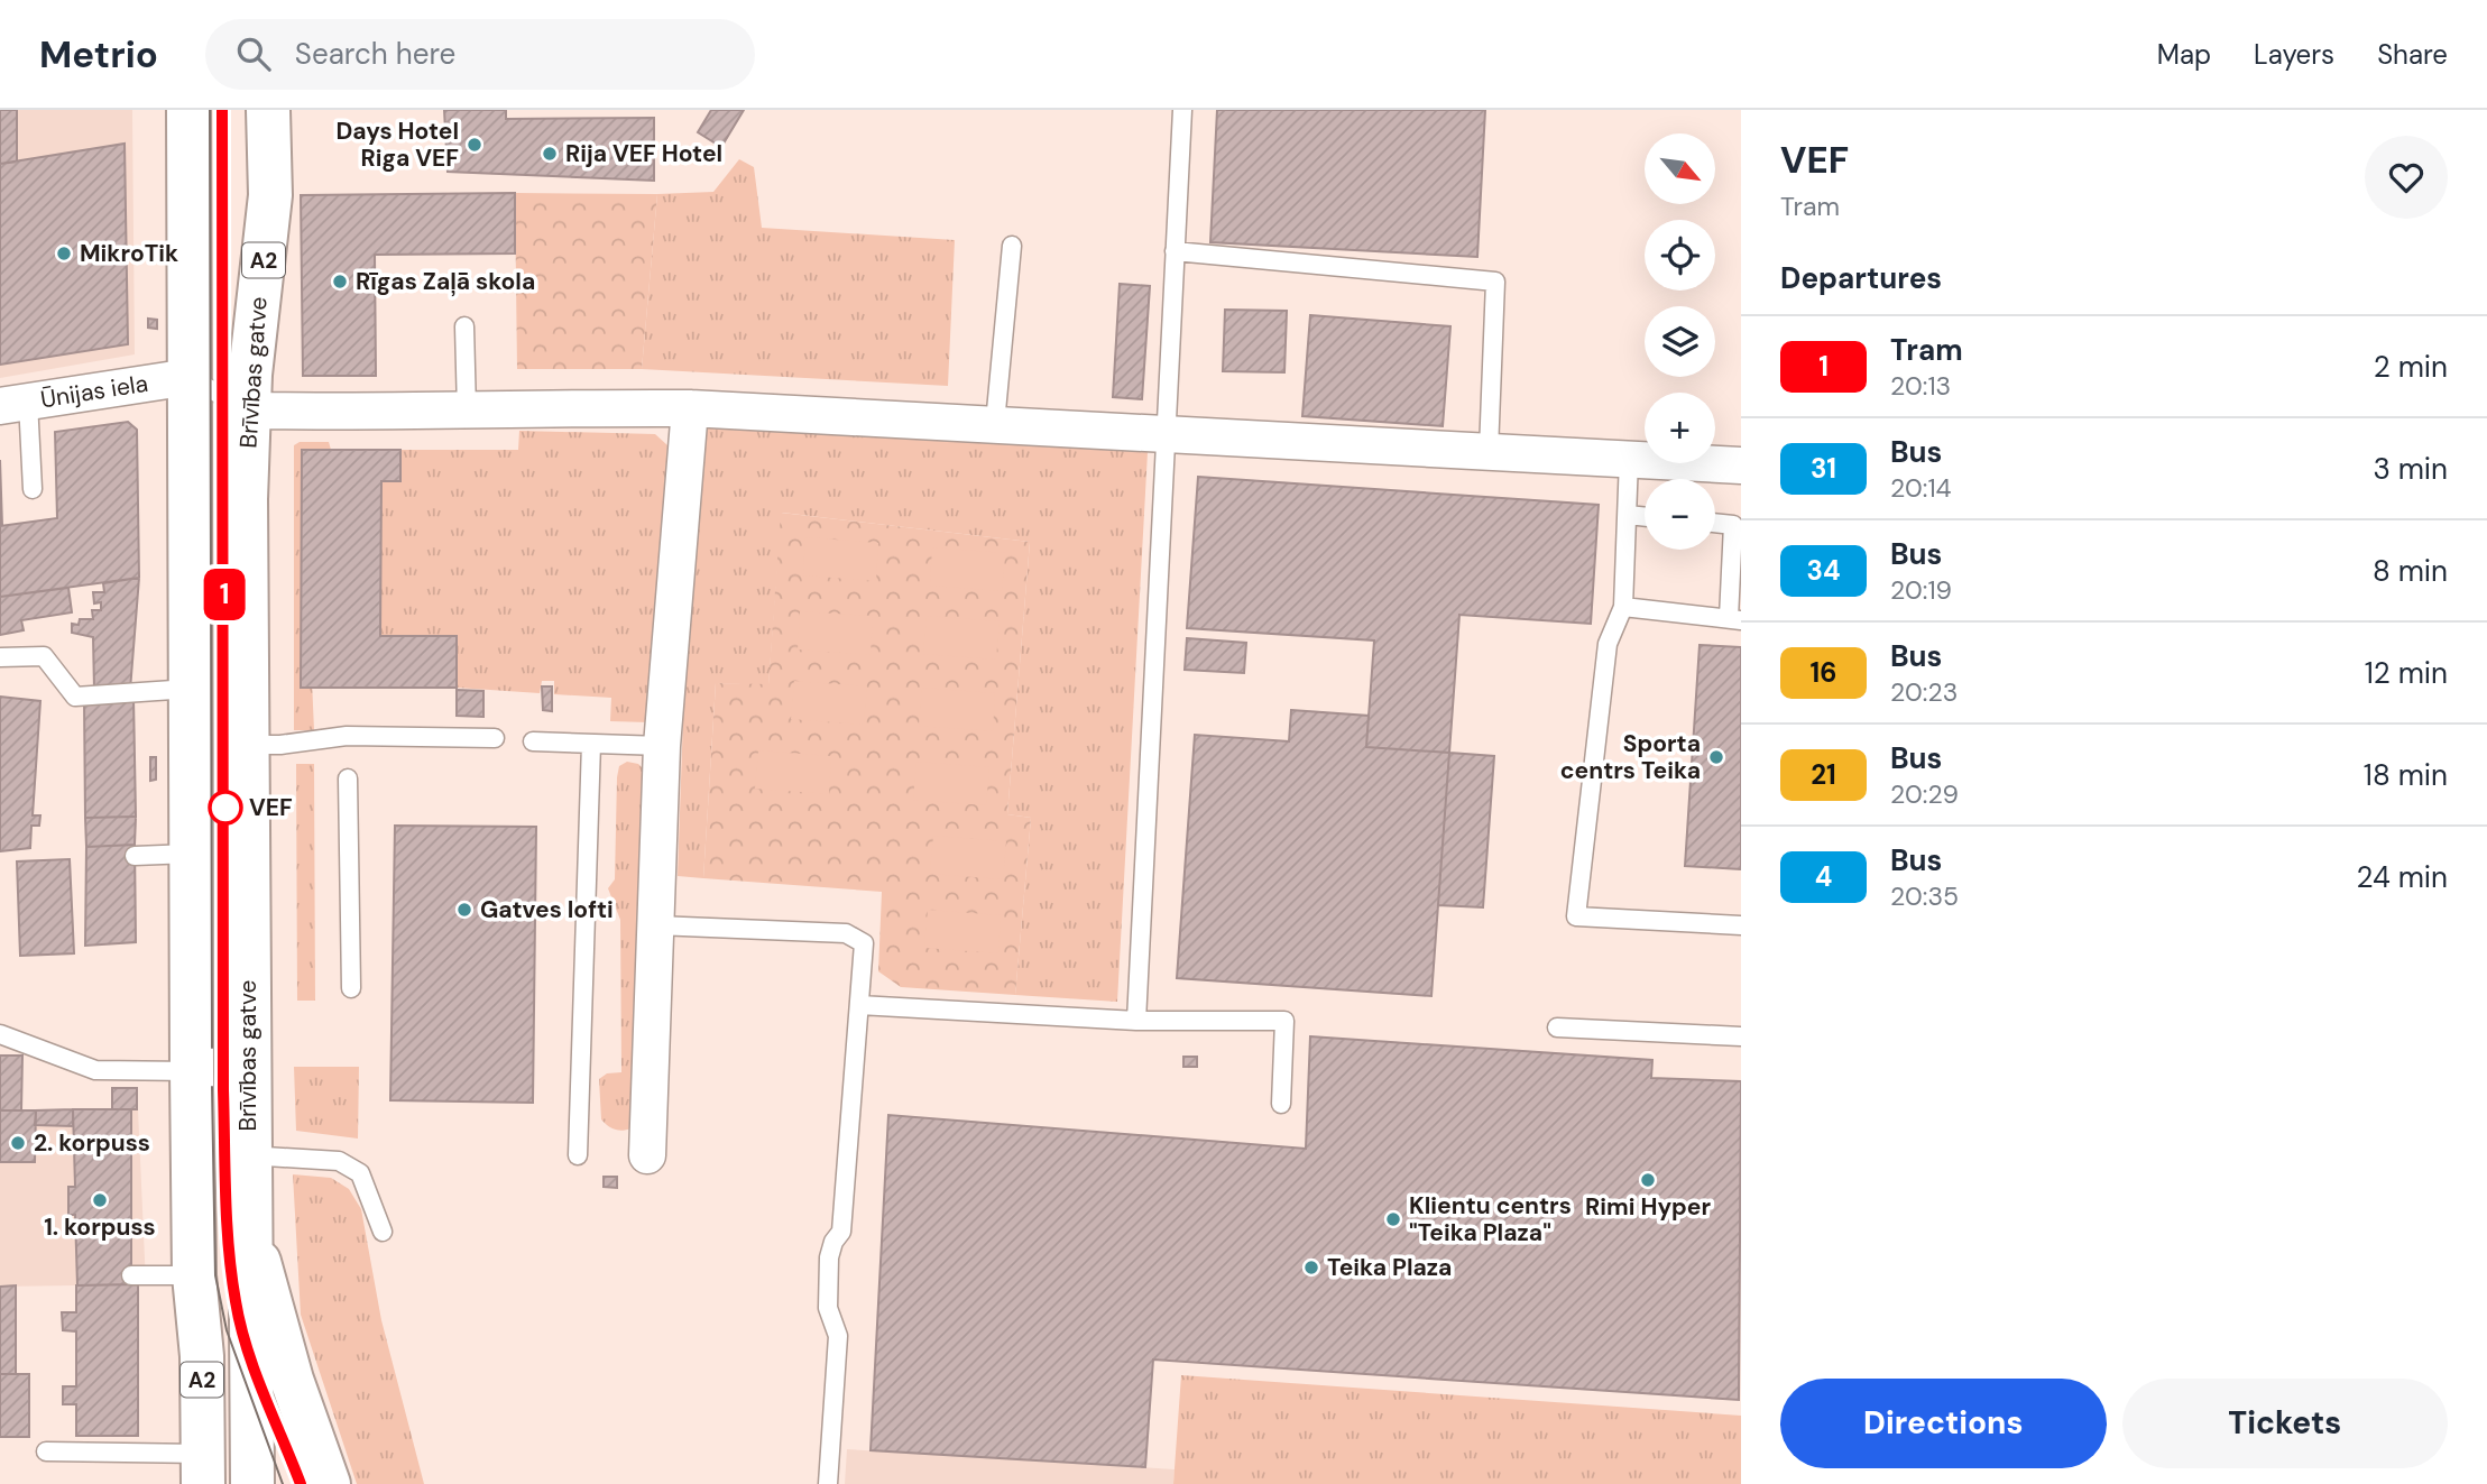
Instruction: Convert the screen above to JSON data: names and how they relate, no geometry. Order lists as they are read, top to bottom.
{
  "streets": {
    "main road": ["A2", "Brīvības gatve"],
    "street": ["Ūnijas iela"]
  },
  "crossings": [
    ["A2", "Ūnijas iela"]
  ],
  "places": [
    "Days Hotel Riga VEF",
    "Rija VEF Hotel",
    "MikroTik",
    "Rīgas Zaļā skola",
    "Sporta centrs Teika",
    "VEF",
    "Gatves lofti",
    "2. korpuss",
    "Rimi Hyper",
    "1. korpuss",
    "Klientu centrs \"Teika Plaza\"",
    "Teika Plaza"
  ],
  "lines": ["tram line 1"],
  "north": "bottom right",
  "page": {
    "header": "Metrio",
    "search": "Search here",
    "nav": ["Map", "Layers", "Share"],
    "on_map": "1",
    "heading": [
      ["VEF", "Tram"],
      "Departures"
    ],
    "map_buttons": ["+", "−"],
    "list": [
      {
        "mark": "1",
        "name": "Tram",
        "note": "20:13",
        "value": "2 min"
      },
      {
        "mark": "31",
        "name": "Bus",
        "note": "20:14",
        "value": "3 min"
      },
      {
        "mark": "34",
        "name": "Bus",
        "note": "20:19",
        "value": "8 min"
      },
      {
        "mark": "16",
        "name": "Bus",
        "note": "20:23",
        "value": "12 min"
      },
      {
        "mark": "21",
        "name": "Bus",
        "note": "20:29",
        "value": "18 min"
      },
      {
        "mark": "4",
        "name": "Bus",
        "note": "20:35",
        "value": "24 min"
      }
    ],
    "buttons": ["Directions", "Tickets"]
  }
}
